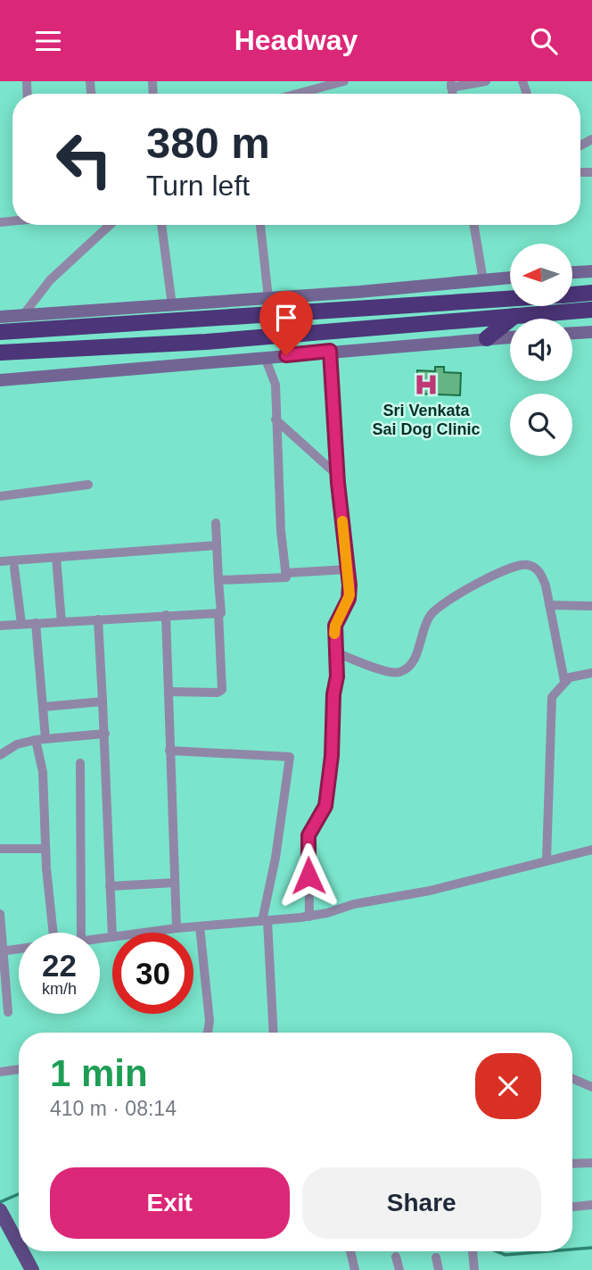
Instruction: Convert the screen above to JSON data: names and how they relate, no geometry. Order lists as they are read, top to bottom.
{
  "places": {
    "hospital": ["Sri Venkata Sai Dog Clinic"]
  },
  "north": "left",
  "page": {
    "header": "Headway",
    "turn": ["380 m", "Turn left"],
    "speed": "22 km/h",
    "limit": "30",
    "heading": ["1 min", "410 m · 08:14"],
    "buttons": ["Exit", "Share"]
  }
}
